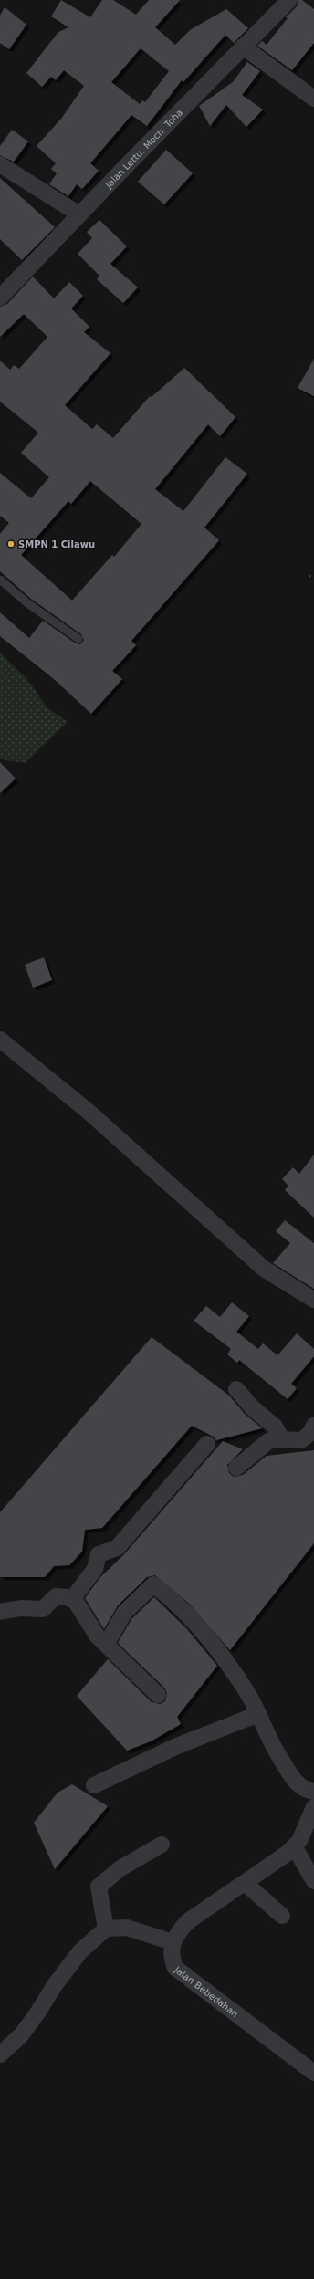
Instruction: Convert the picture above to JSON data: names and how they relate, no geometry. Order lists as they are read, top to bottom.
{
  "streets": {
    "street": ["Jalan Lettu. Moch. Toha", "Jalan Bebedahan"]
  },
  "places": ["SMPN 1 Cilawu"]
}
